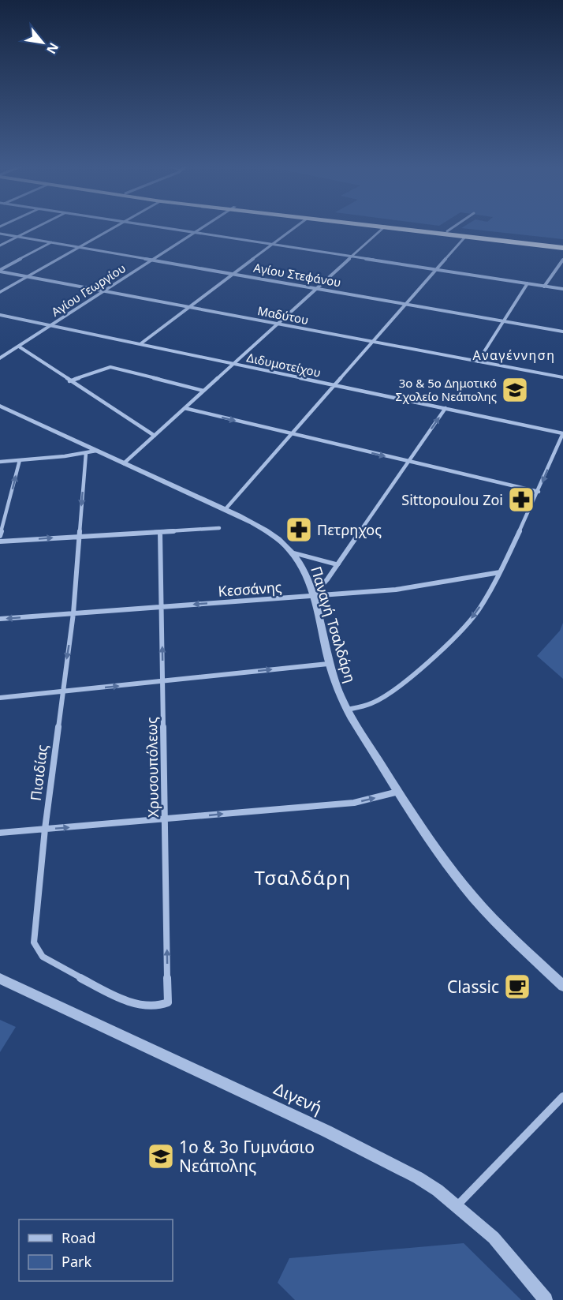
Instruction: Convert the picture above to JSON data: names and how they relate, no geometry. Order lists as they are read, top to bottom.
{
  "streets": {
    "street": [
      "Αγίου Στεφάνου",
      "Αγίου Γεωργίου",
      "Μαδύτου",
      "Διδυμοτείχου",
      "Κεσσάνης",
      "Παναγή Τσαλδάρη",
      "Χρυσουπόλεως",
      "Πισιδίας",
      "Διγενή"
    ]
  },
  "crossings": [
    ["Αγίου Στεφάνου", "Αγίου Γεωργίου"],
    ["Αγίου Γεωργίου", "Μαδύτου"],
    ["Αγίου Γεωργίου", "Διδυμοτείχου"],
    ["Κεσσάνης", "Παναγή Τσαλδάρη"],
    ["Κεσσάνης", "Χρυσουπόλεως"],
    ["Κεσσάνης", "Πισιδίας"],
    ["Χρυσουπόλεως", "Πισιδίας"]
  ],
  "one_way": ["Κεσσάνης", "Χρυσουπόλεως"],
  "districts": ["Αναγέννηση", "Τσαλδάρη"],
  "places": {
    "school or university": ["3ο & 5ο Δημοτικό Σχολείο Νεάπολης", "1ο & 3ο Γυμνάσιο Νεάπολης"],
    "pharmacy": ["Sittopoulou Zoi", "Πετρηχος"],
    "cafe": ["Classic"]
  },
  "legend": ["Road", "Park"],
  "north": "bottom right"
}
